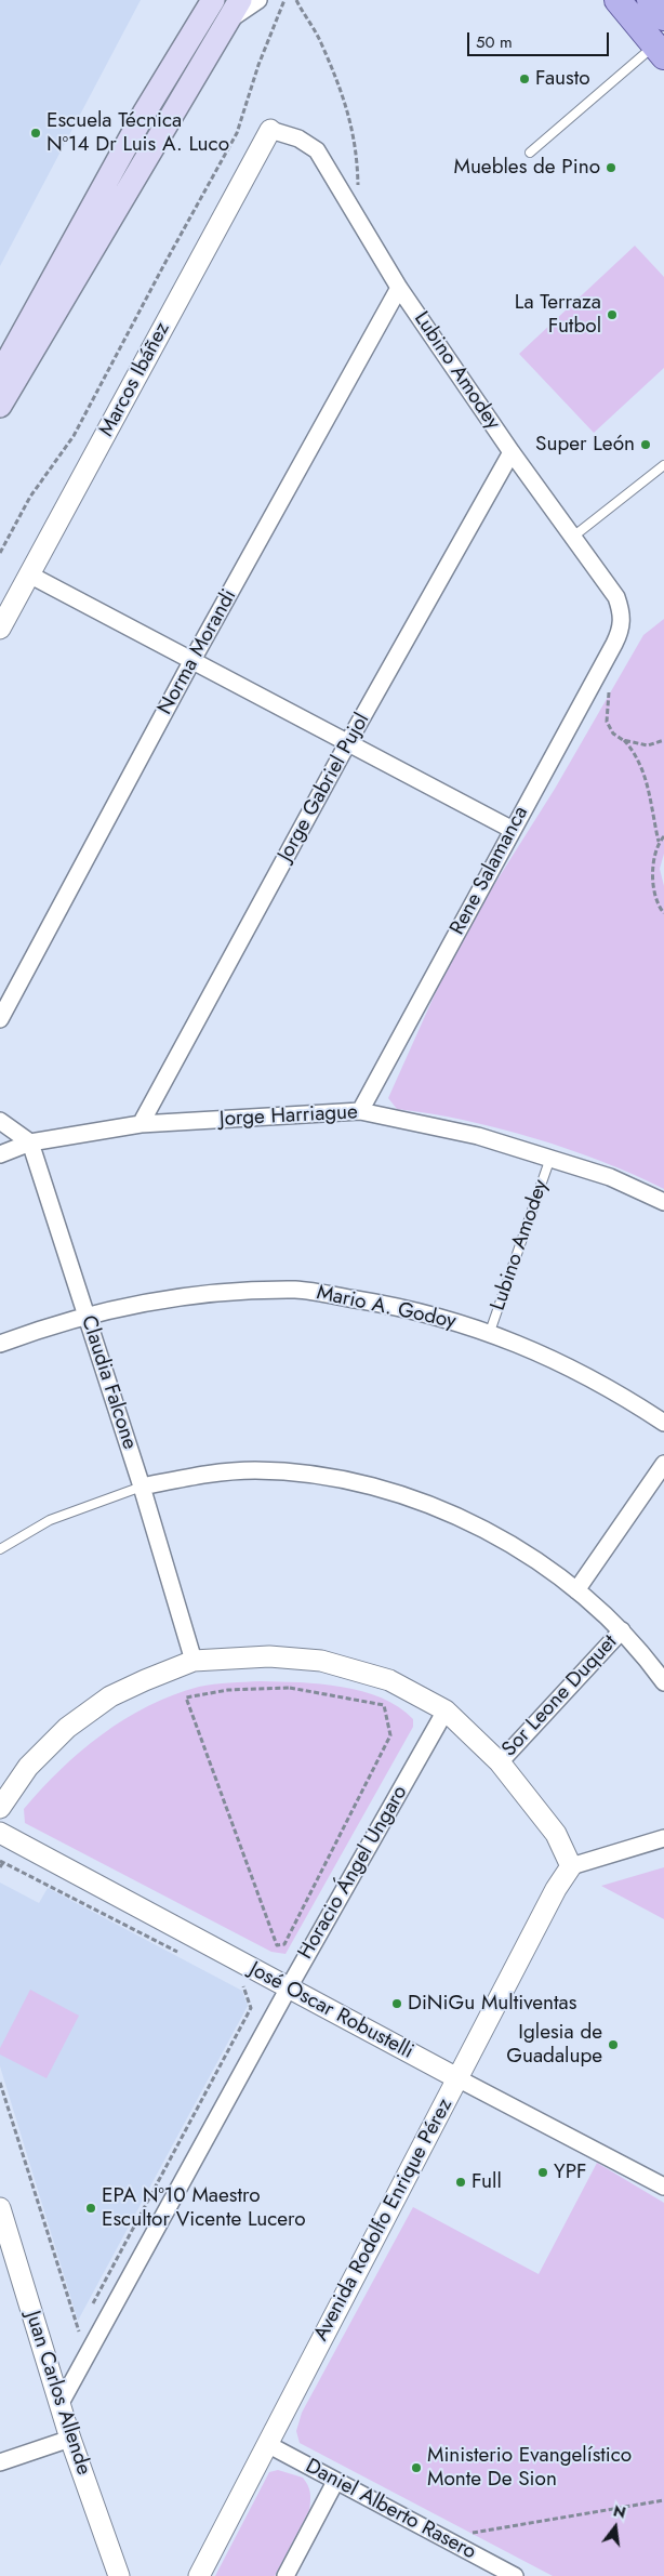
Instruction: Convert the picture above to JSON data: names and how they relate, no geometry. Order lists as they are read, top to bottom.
{
  "streets": {
    "street": [
      "Lubino Amodey",
      "Marcos Ibáñez",
      "Norma Morandi",
      "Jorge Gabriel Pujol",
      "Rene Salamanca",
      "Jorge Harriague",
      "Mario A. Godoy",
      "Claudia Falcone",
      "Sor Leone Duquet",
      "Horacio Ángel Ungaro",
      "José Oscar Robustelli",
      "Avenida Rodolfo Enrique Pérez",
      "Juan Carlos Allende",
      "Daniel Alberto Rasero"
    ]
  },
  "crossings": [
    ["Lubino Amodey", "Marcos Ibáñez"],
    ["Lubino Amodey", "Norma Morandi"],
    ["Lubino Amodey", "Jorge Gabriel Pujol"],
    ["Lubino Amodey", "Rene Salamanca"],
    ["Lubino Amodey", "Jorge Harriague"],
    ["Lubino Amodey", "Mario A. Godoy"],
    ["Jorge Gabriel Pujol", "Jorge Harriague"],
    ["Rene Salamanca", "Jorge Harriague"],
    ["Jorge Harriague", "Claudia Falcone"],
    ["Mario A. Godoy", "Claudia Falcone"],
    ["Horacio Ángel Ungaro", "José Oscar Robustelli"],
    ["Horacio Ángel Ungaro", "Juan Carlos Allende"],
    ["José Oscar Robustelli", "Avenida Rodolfo Enrique Pérez"],
    ["Avenida Rodolfo Enrique Pérez", "Daniel Alberto Rasero"]
  ],
  "places": [
    "Fausto",
    "Escuela Técnica Nº14 Dr Luis A. Luco",
    "Muebles de Pino",
    "La Terraza Futbol",
    "Super León",
    "DiNiGu Multiventas",
    "Iglesia de Guadalupe",
    "YPF",
    "Full",
    "EPA Nº10 Maestro Escultor Vicente Lucero",
    "Ministerio Evangelístico Monte De Sion"
  ],
  "scale_bar": "50 m",
  "north": "top"
}
